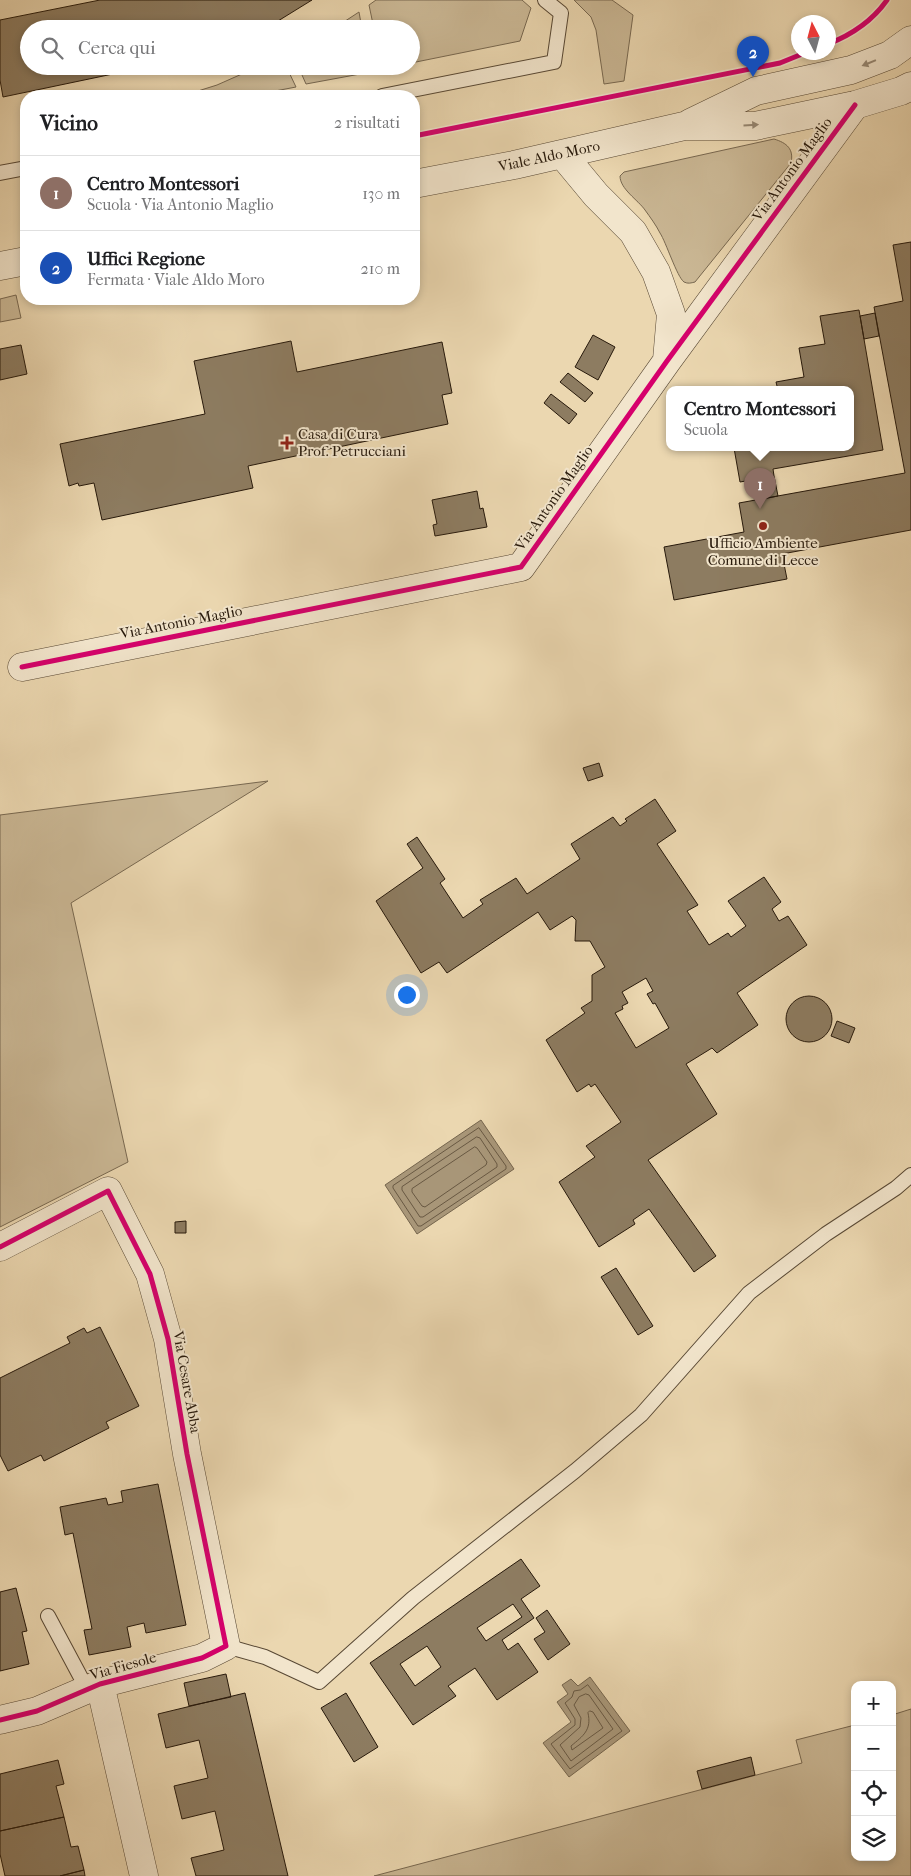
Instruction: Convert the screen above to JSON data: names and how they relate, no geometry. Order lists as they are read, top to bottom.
{
  "streets": {
    "street": [
      "Viale Aldo Moro",
      "Via Antonio Maglio",
      "Via Cesare Abba",
      "Via Fiesole"
    ]
  },
  "crossings": [
    ["Viale Aldo Moro", "Via Antonio Maglio"],
    ["Via Cesare Abba", "Via Fiesole"]
  ],
  "places": {
    "health": ["Casa di Cura Prof. Petrucciani"],
    "other": ["Ufficio Ambiente Comune di Lecce"]
  },
  "north": "top",
  "page": {
    "search": "Cerca qui",
    "pins": ["2", "1"],
    "heading": ["Vicino", "2 risultati"],
    "list": [
      {
        "mark": "1",
        "name": "Centro Montessori",
        "note": "Scuola · Via Antonio Maglio",
        "value": "130 m"
      },
      {
        "mark": "2",
        "name": "Uffici Regione",
        "note": "Fermata · Viale Aldo Moro",
        "value": "210 m"
      }
    ],
    "popup": ["Centro Montessori", "Scuola"],
    "map_buttons": ["+", "−"]
  }
}
